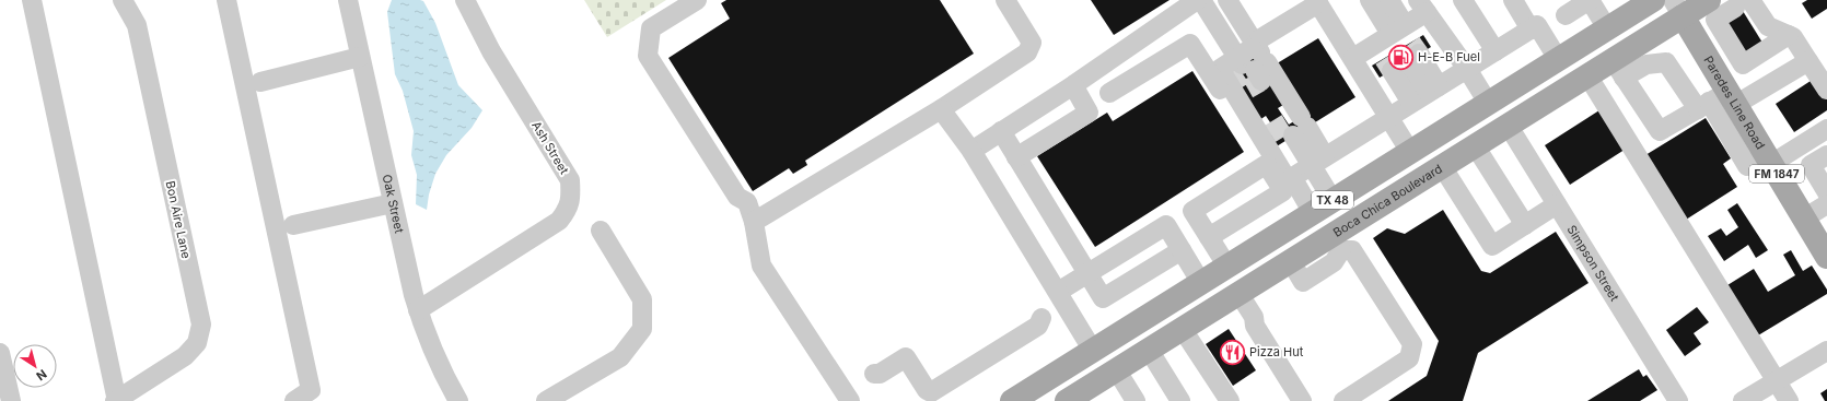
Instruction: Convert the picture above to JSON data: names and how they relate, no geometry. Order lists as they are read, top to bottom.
{
  "streets": {
    "main road": [
      "Paredes Line Road",
      "FM 1847",
      "TX 48",
      "Boca Chica Boulevard"
    ],
    "street": [
      "Ash Street",
      "Oak Street",
      "Bon Aire Lane",
      "Simpson Street"
    ]
  },
  "crossings": [
    ["Paredes Line Road", "Boca Chica Boulevard"],
    ["Ash Street", "Oak Street"],
    ["Boca Chica Boulevard", "Simpson Street"]
  ],
  "places": {
    "fuel station": ["H-E-B Fuel"],
    "restaurant": ["Pizza Hut"]
  },
  "north": "bottom right"
}
